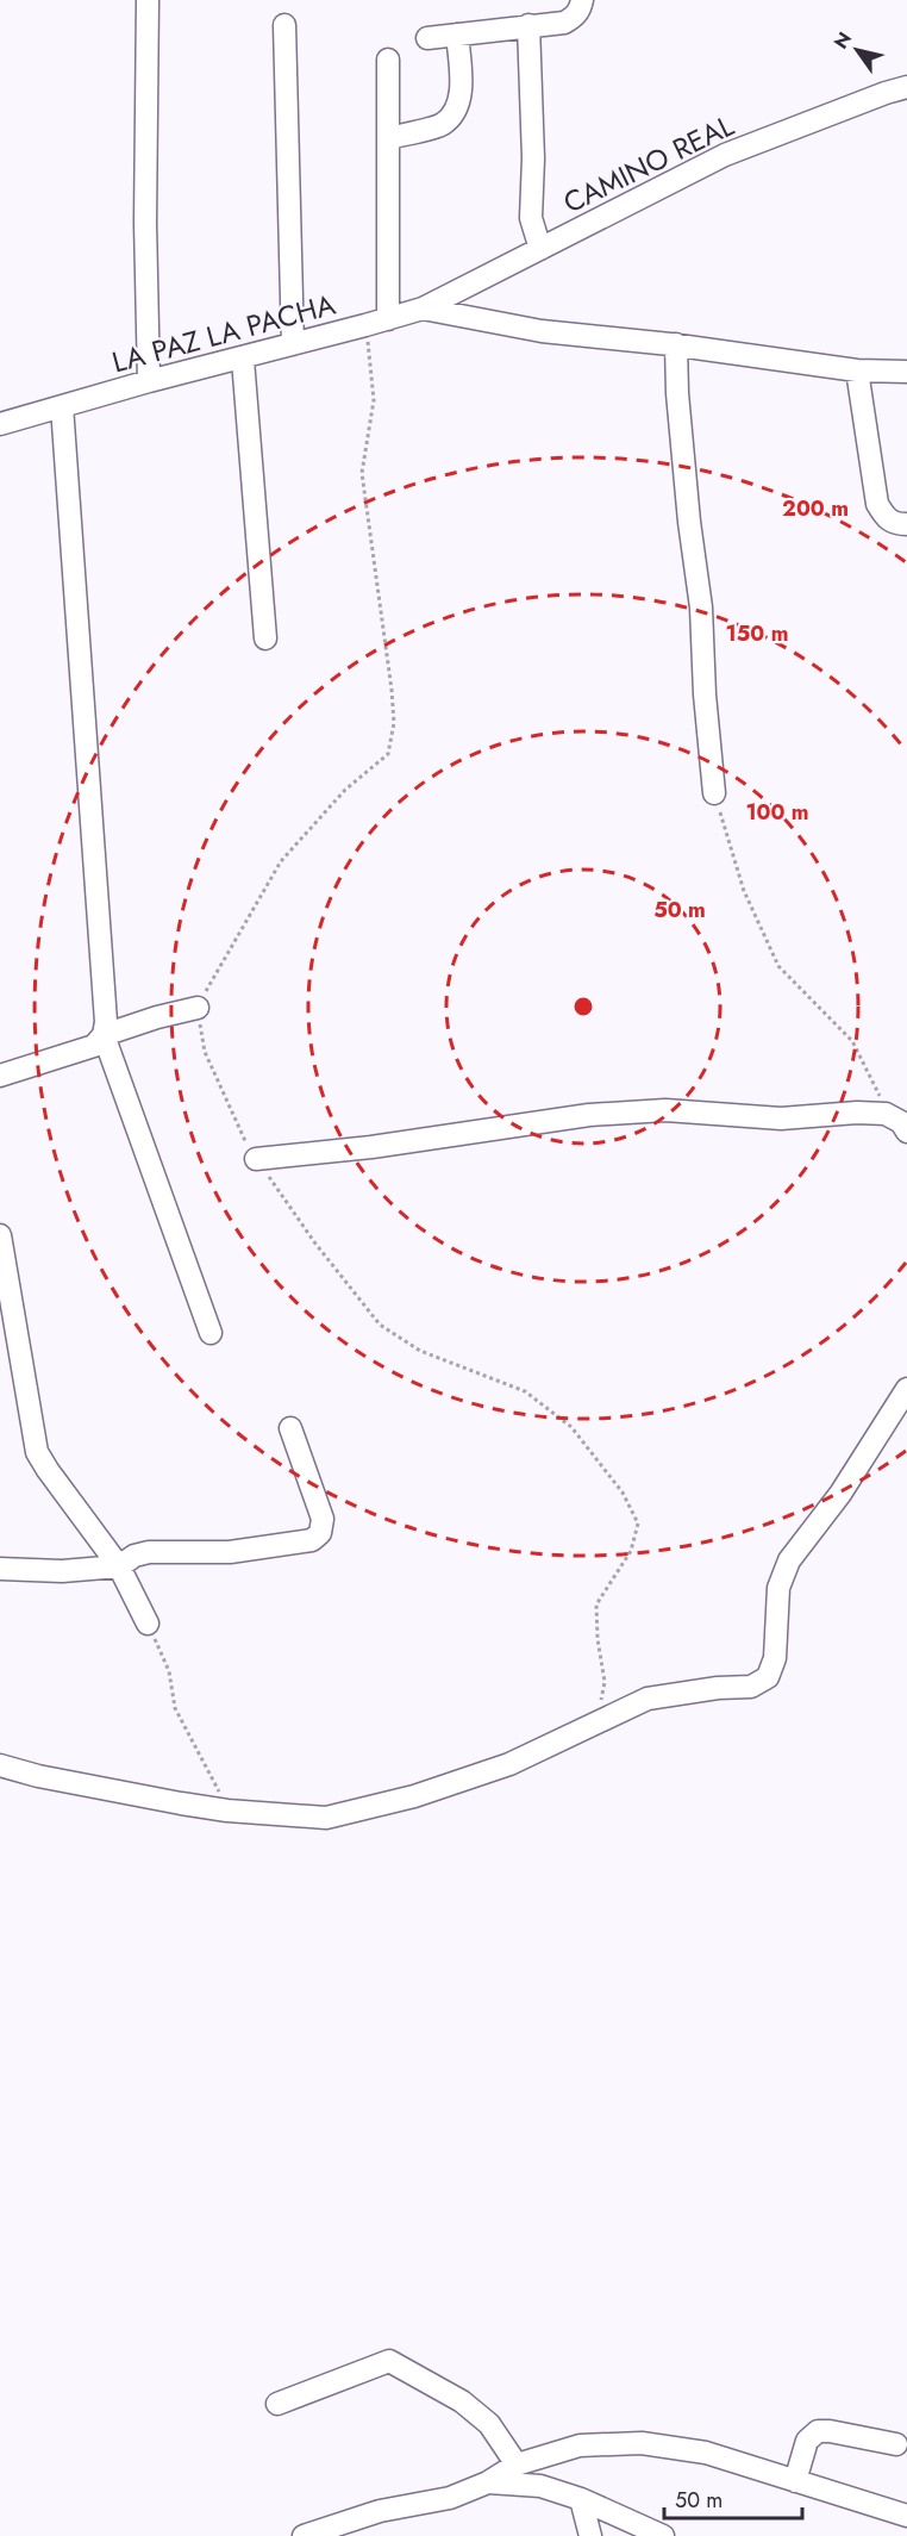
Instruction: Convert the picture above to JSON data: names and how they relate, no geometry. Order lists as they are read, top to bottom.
{
  "streets": {
    "street": ["CAMINO REAL", "LA PAZ LA PACHA"]
  },
  "crossings": [
    ["CAMINO REAL", "LA PAZ LA PACHA"]
  ],
  "scale_bar": "50 m",
  "north": "top left",
  "rings": [
    "200 m",
    "150 m",
    "100 m",
    "50 m"
  ]
}
